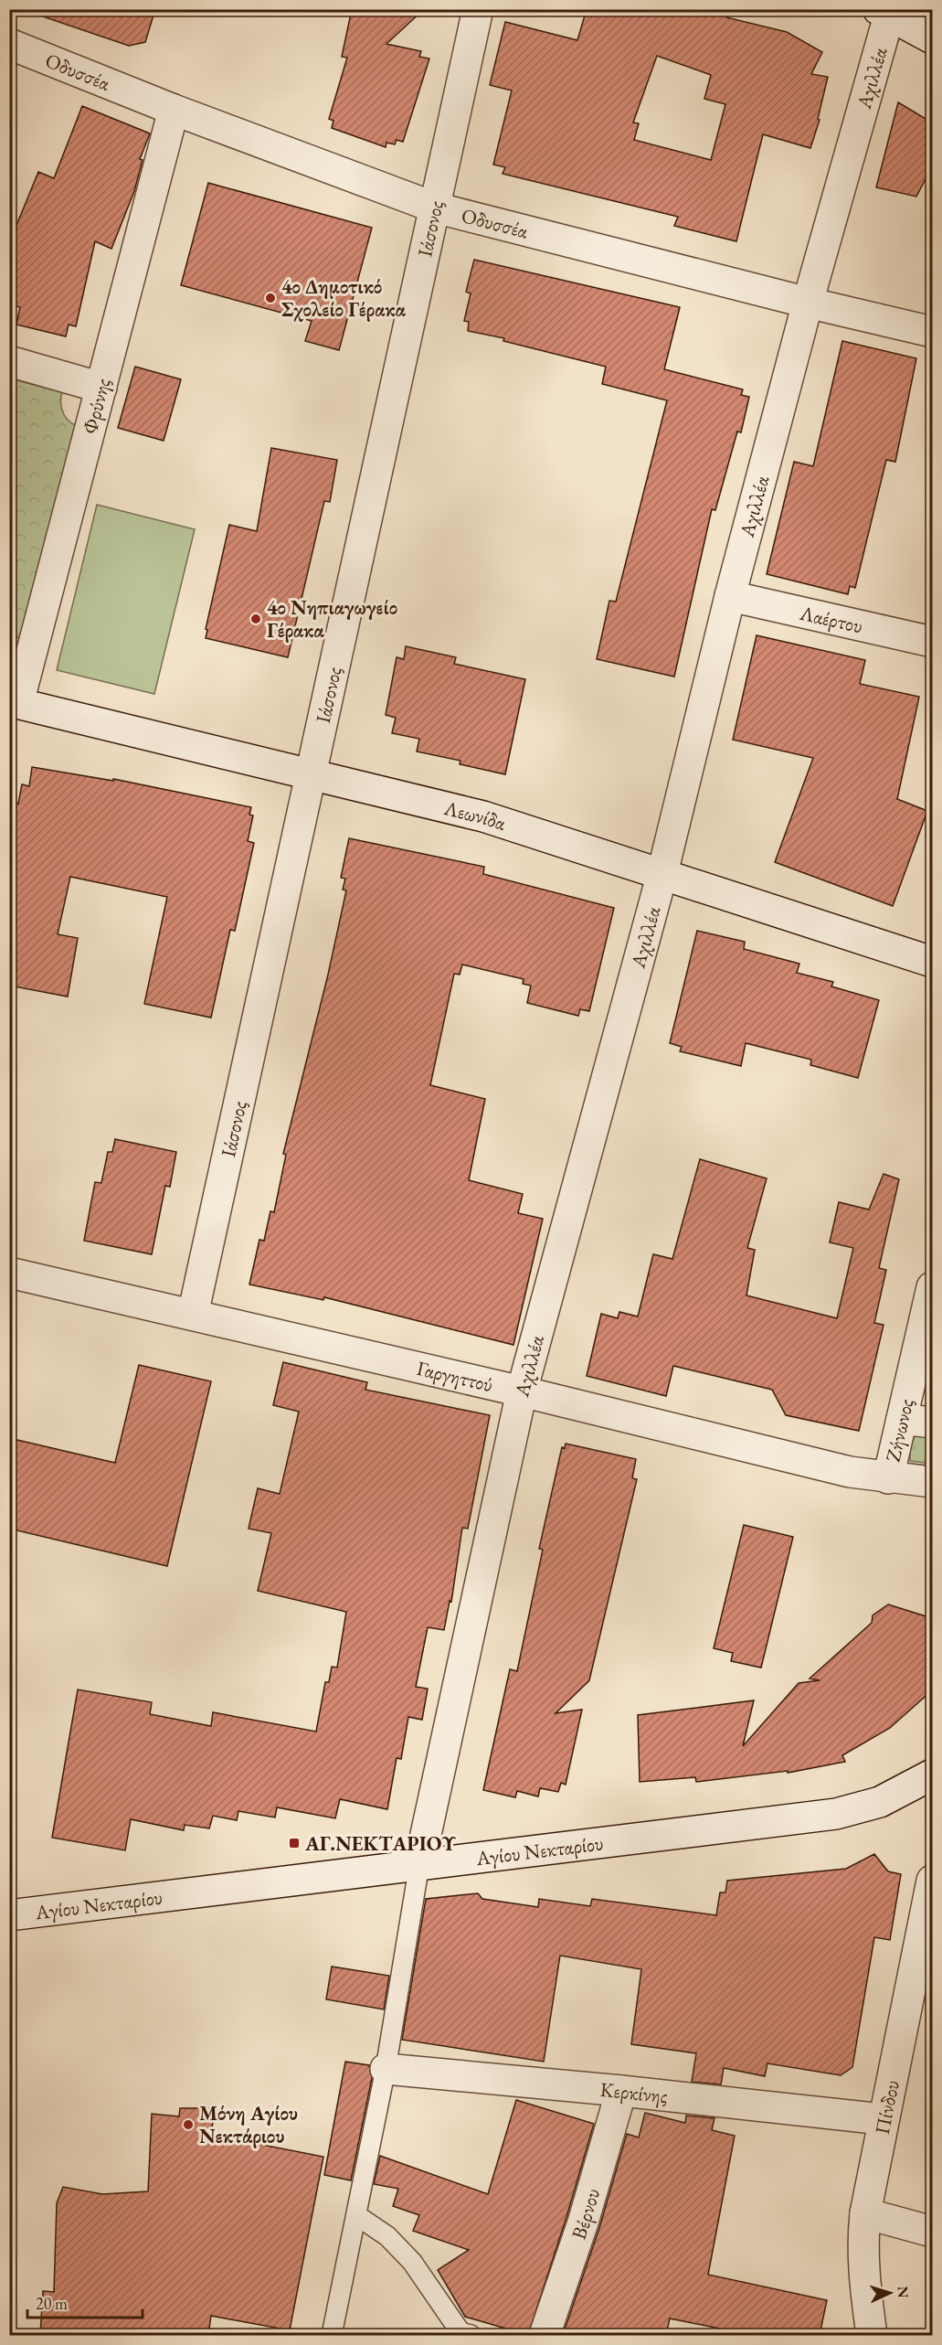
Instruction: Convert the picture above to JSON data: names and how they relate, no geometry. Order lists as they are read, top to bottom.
{
  "streets": {
    "street": [
      "Οδυσσέα",
      "Αχιλλέα",
      "Ιάσονος",
      "Φρύνης",
      "Λαέρτου",
      "Λεωνίδα",
      "Γαργηττού",
      "Ζήνωνος",
      "Αγίου Νεκταρίου",
      "Κερκίνης",
      "Πίνδου",
      "Βέρνου"
    ]
  },
  "crossings": [
    ["Οδυσσέα", "Αχιλλέα"],
    ["Οδυσσέα", "Ιάσονος"],
    ["Οδυσσέα", "Φρύνης"],
    ["Αχιλλέα", "Λαέρτου"],
    ["Αχιλλέα", "Λεωνίδα"],
    ["Αχιλλέα", "Γαργηττού"],
    ["Αχιλλέα", "Αγίου Νεκταρίου"],
    ["Ιάσονος", "Λεωνίδα"],
    ["Ιάσονος", "Γαργηττού"],
    ["Φρύνης", "Λεωνίδα"],
    ["Γαργηττού", "Ζήνωνος"],
    ["Κερκίνης", "Πίνδου"],
    ["Κερκίνης", "Βέρνου"]
  ],
  "places": {
    "other": ["4ο Δημοτικό Σχολείο Γέρακα", "4ο Νηπιαγωγείο Γέρακα", "Μόνη Αγίου Νεκτάριου"],
    "transit": ["ΑΓ.ΝΕΚΤΑΡΙΟΥ"]
  },
  "scale_bar": "20 m",
  "north": "right"
}
